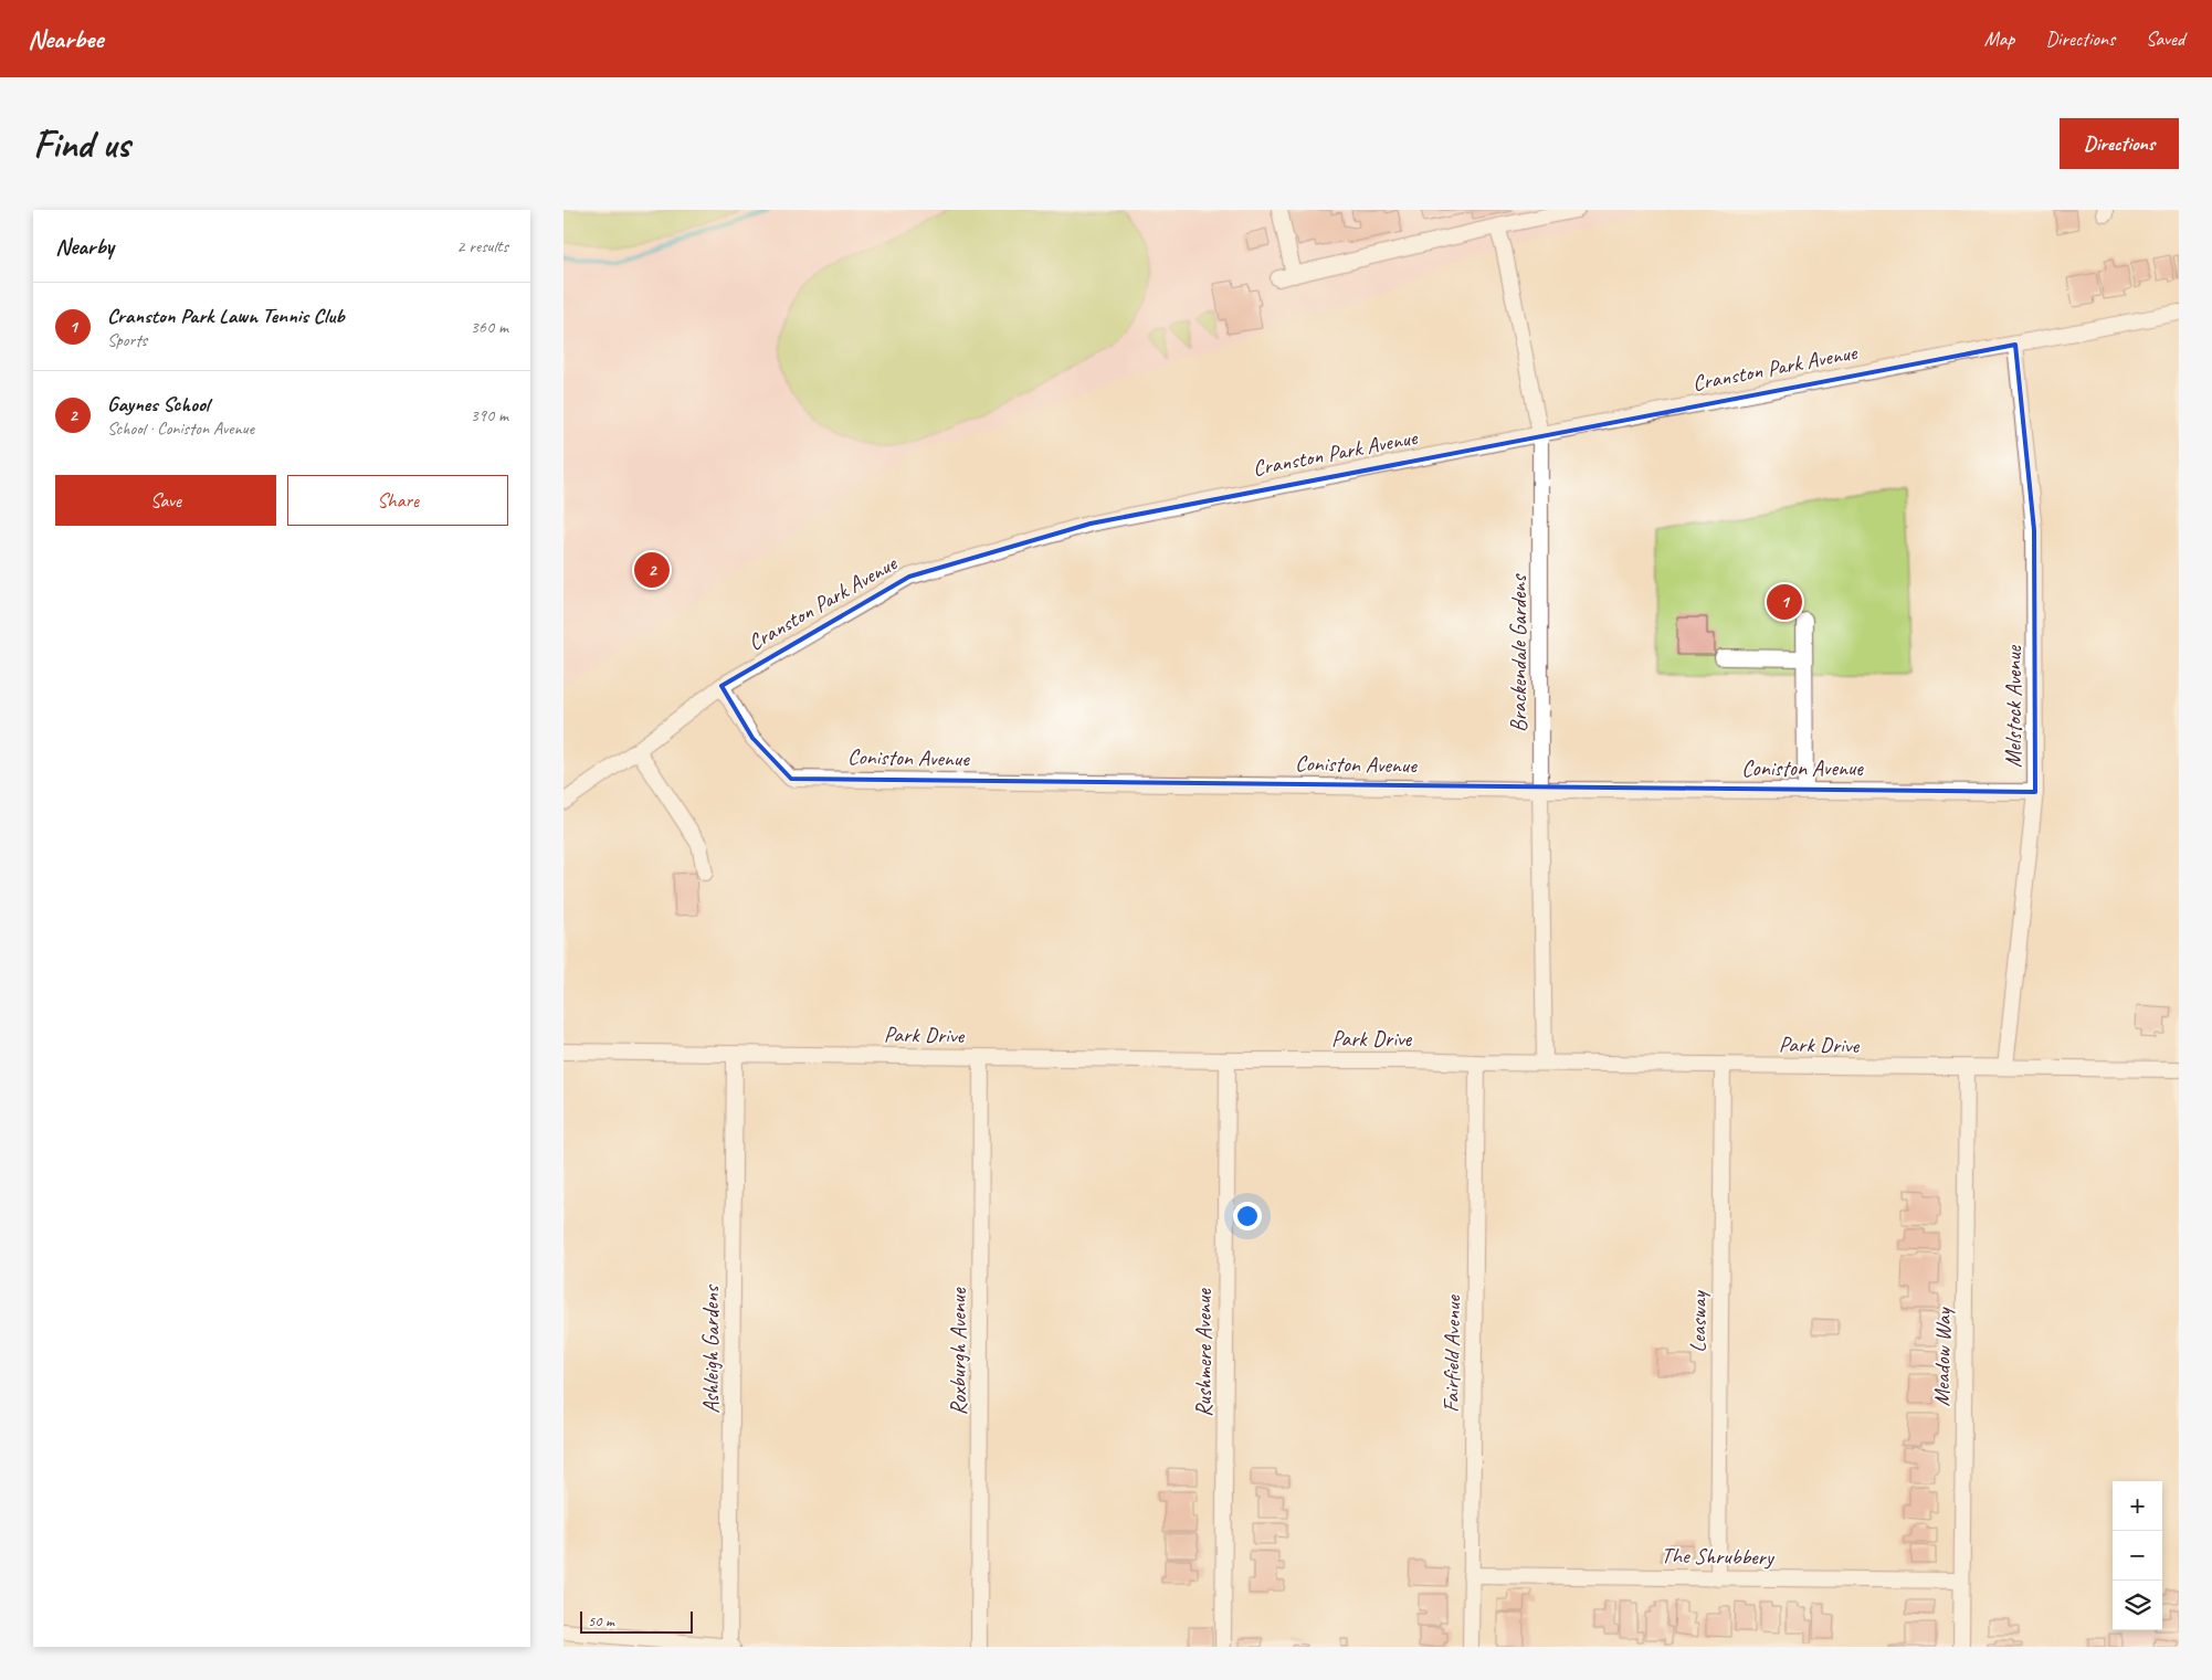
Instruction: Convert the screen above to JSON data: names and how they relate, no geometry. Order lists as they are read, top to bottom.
{
  "streets": {
    "street": [
      "Cranston Park Avenue",
      "Brackendale Gardens",
      "Melstock Avenue",
      "Coniston Avenue",
      "Park Drive",
      "Leasway",
      "Ashleigh Gardens",
      "Roxburgh Avenue",
      "Rushmere Avenue",
      "Fairfield Avenue",
      "Meadow Way",
      "The Shrubbery"
    ]
  },
  "crossings": [
    ["Cranston Park Avenue", "Brackendale Gardens"],
    ["Cranston Park Avenue", "Melstock Avenue"],
    ["Cranston Park Avenue", "Coniston Avenue"],
    ["Brackendale Gardens", "Coniston Avenue"],
    ["Brackendale Gardens", "Park Drive"],
    ["Melstock Avenue", "Coniston Avenue"],
    ["Melstock Avenue", "Park Drive"],
    ["Park Drive", "Leasway"],
    ["Park Drive", "Ashleigh Gardens"],
    ["Park Drive", "Roxburgh Avenue"],
    ["Park Drive", "Rushmere Avenue"],
    ["Park Drive", "Fairfield Avenue"],
    ["Park Drive", "Meadow Way"],
    ["Leasway", "The Shrubbery"],
    ["Fairfield Avenue", "The Shrubbery"],
    ["Meadow Way", "The Shrubbery"]
  ],
  "scale_bar": "50 m",
  "page": {
    "header": "Nearbee",
    "nav": ["Map", "Directions", "Saved"],
    "buttons": [
      "Directions",
      ["Save", "Share"]
    ],
    "title": "Find us",
    "heading": ["Nearby", "2 results"],
    "list": [
      {
        "mark": "1",
        "name": "Cranston Park Lawn Tennis Club",
        "note": "Sports",
        "value": "360 m"
      },
      {
        "mark": "2",
        "name": "Gaynes School",
        "note": "School · Coniston Avenue",
        "value": "390 m"
      }
    ],
    "pins": ["2", "1"],
    "map_buttons": ["+", "−"],
    "scale": "50 m"
  }
}
